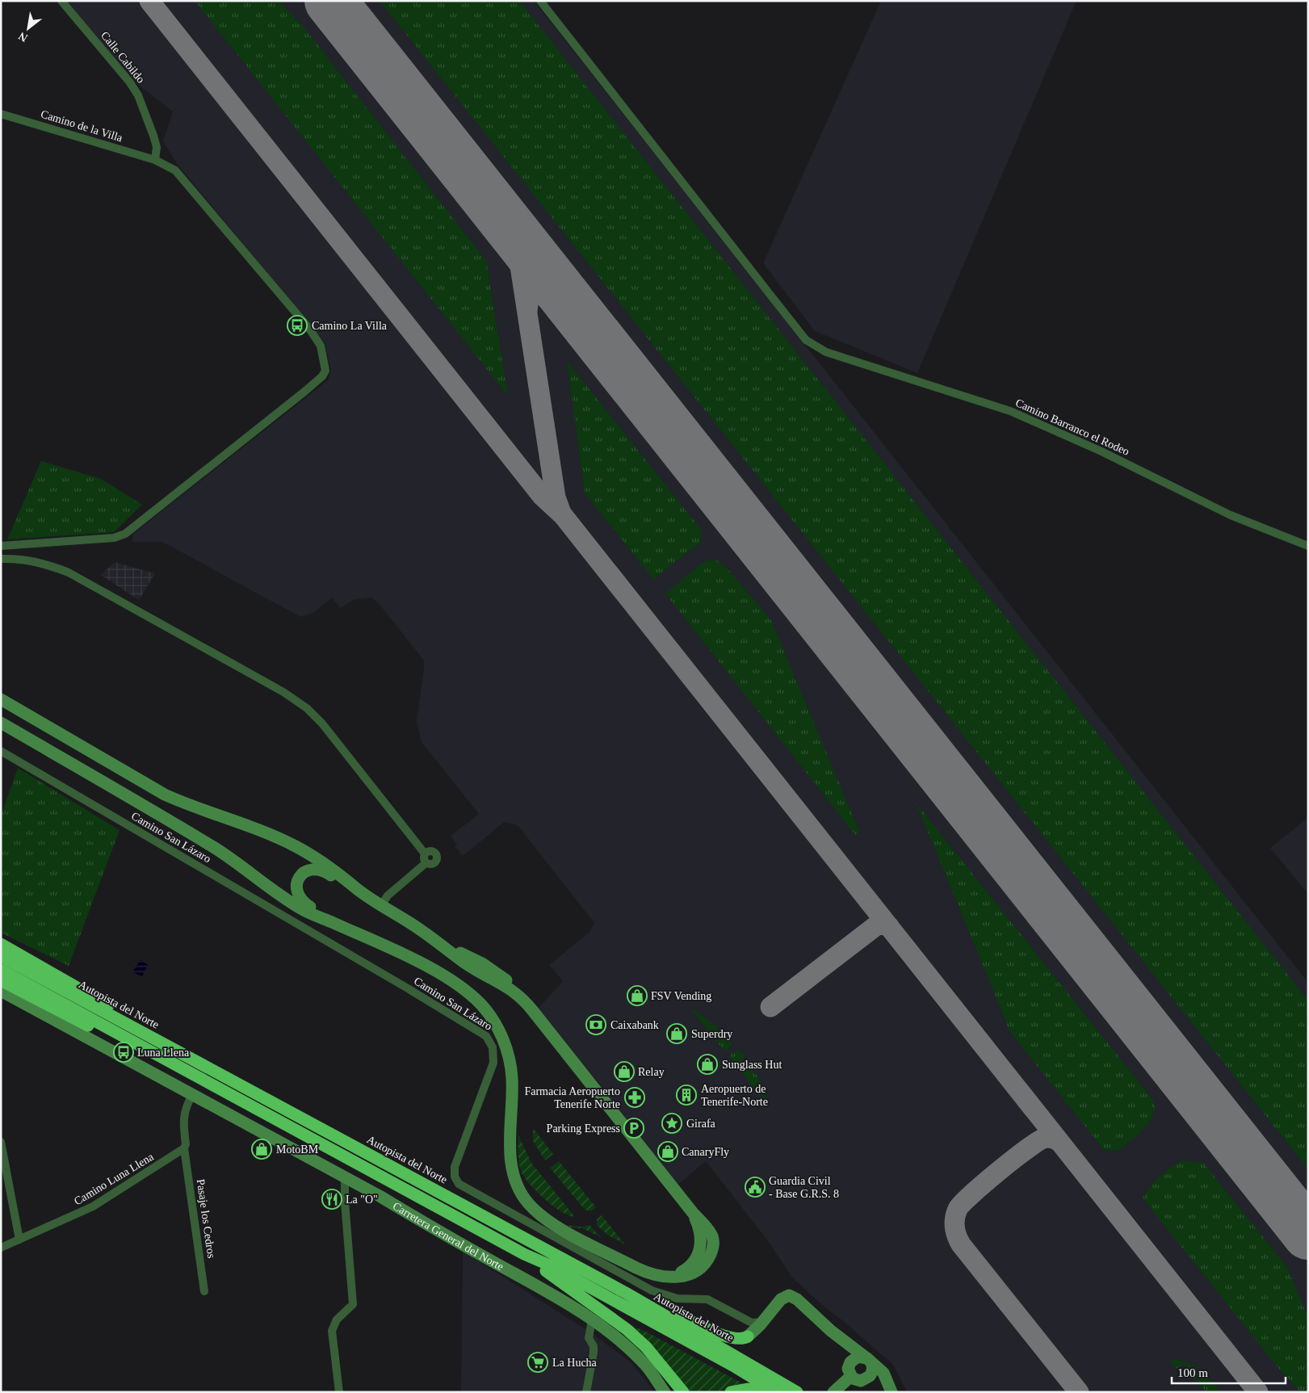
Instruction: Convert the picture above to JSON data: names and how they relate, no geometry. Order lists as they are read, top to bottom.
{
  "streets": {
    "highway": ["Autopista del Norte"],
    "main road": ["Carretera General del Norte"],
    "street": [
      "Calle Cabildo",
      "Camino de la Villa",
      "Camino Barranco el Rodeo",
      "Camino San Lázaro",
      "Camino Luna Llena",
      "Pasaje los Cedros"
    ]
  },
  "crossings": [
    ["Calle Cabildo", "Camino de la Villa"],
    ["Camino Luna Llena", "Pasaje los Cedros"]
  ],
  "places": {
    "bus stop": ["Camino La Villa", "Luna Llena"],
    "shop": [
      "FSV Vending",
      "Superdry",
      "Sunglass Hut",
      "Relay",
      "MotoBM",
      "CanaryFly"
    ],
    "bank": ["Caixabank"],
    "building": ["Aeropuerto de Tenerife-Norte"],
    "pharmacy": ["Farmacia Aeropuerto Tenerife Norte"],
    "place": ["Girafa"],
    "parking": ["Parking Express"],
    "public building": ["Guardia Civil - Base G.R.S. 8"],
    "restaurant": ["La \"O\""],
    "supermarket": ["La Hucha"]
  },
  "scale_bar": "100 m",
  "north": "bottom left"
}
